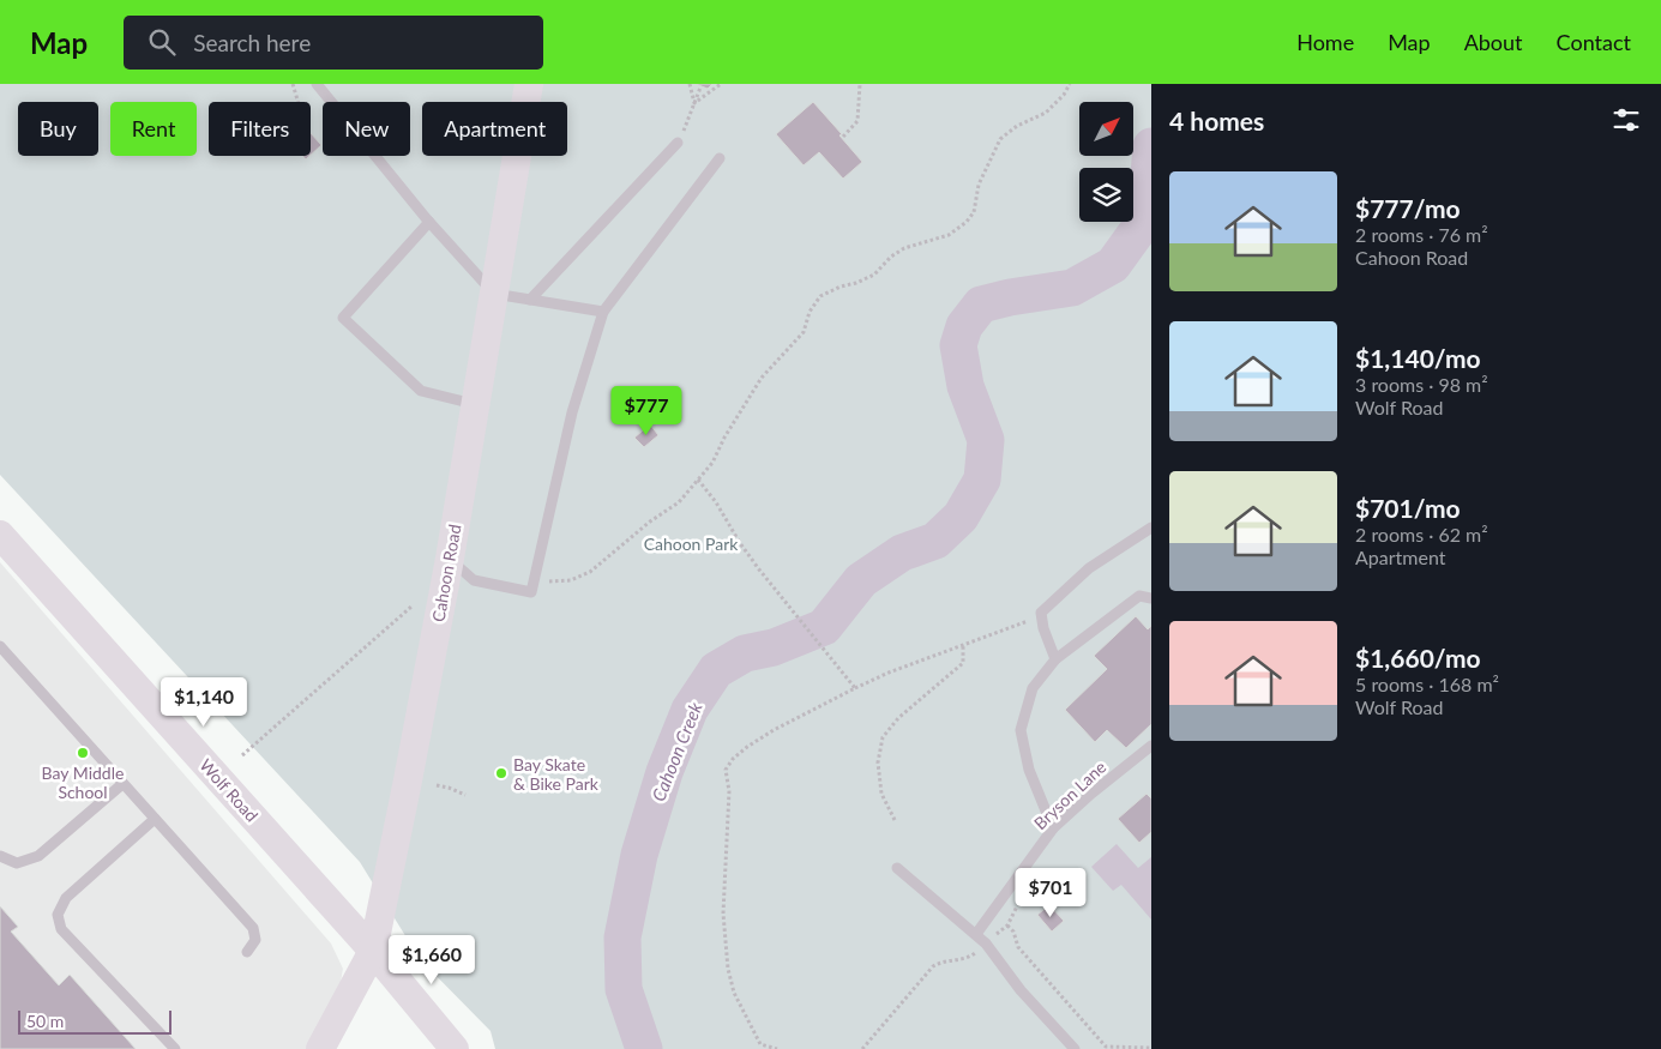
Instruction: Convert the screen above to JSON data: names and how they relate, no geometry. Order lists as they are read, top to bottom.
{
  "streets": {
    "street": ["Cahoon Road", "Wolf Road"],
    "lane": ["Bryson Lane"]
  },
  "crossings": [
    ["Cahoon Road", "Wolf Road"]
  ],
  "water": ["Cahoon Creek"],
  "parks": ["Cahoon Park"],
  "places": ["Bay Middle School", "Bay Skate & Bike Park"],
  "scale_bar": "50 m",
  "north": "top right",
  "page": {
    "header": "Map",
    "search": "Search here",
    "nav": [
      "Home",
      "Map",
      "About",
      "Contact"
    ],
    "heading": "4 homes",
    "chip": [
      "Buy",
      "Rent",
      "Filters",
      "New",
      "Apartment"
    ],
    "list": [
      {
        "name": "$777/mo",
        "note": "2 rooms · 76 m² · Cahoon Road"
      },
      {
        "name": "$1,140/mo",
        "note": "3 rooms · 98 m² · Wolf Road"
      },
      {
        "name": "$701/mo",
        "note": "2 rooms · 62 m² · Apartment"
      },
      {
        "name": "$1,660/mo",
        "note": "5 rooms · 168 m² · Wolf Road"
      }
    ],
    "price": [
      "$777",
      "$1,140",
      "$701",
      "$1,660"
    ],
    "scale": "50 m"
  }
}
